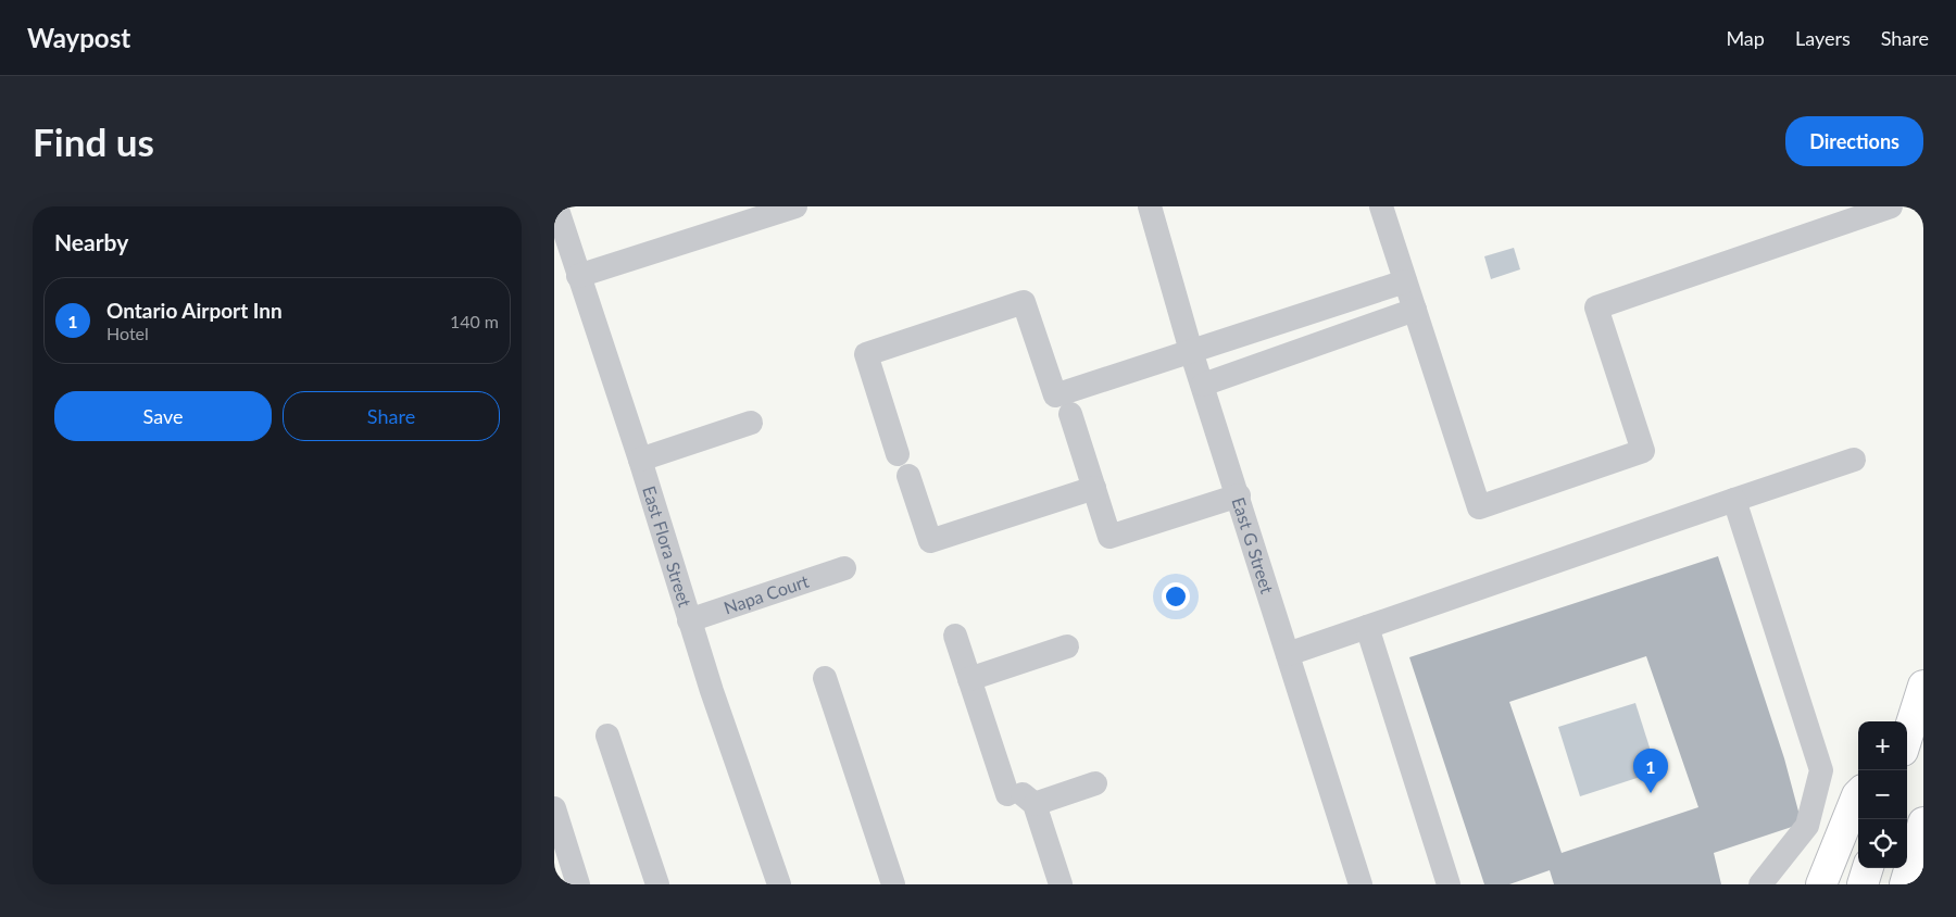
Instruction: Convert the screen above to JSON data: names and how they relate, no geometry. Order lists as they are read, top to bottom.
{
  "streets": {
    "street": ["East G Street", "East Flora Street", "Napa Court"]
  },
  "crossings": [
    ["East Flora Street", "Napa Court"]
  ],
  "page": {
    "header": "Waypost",
    "nav": ["Map", "Layers", "Share"],
    "buttons": [
      "Directions",
      ["Save", "Share"]
    ],
    "title": "Find us",
    "heading": "Nearby",
    "list": [
      {
        "mark": "1",
        "name": "Ontario Airport Inn",
        "note": "Hotel",
        "value": "140 m"
      }
    ],
    "map_buttons": ["+", "−"],
    "pins": "1"
  }
}
